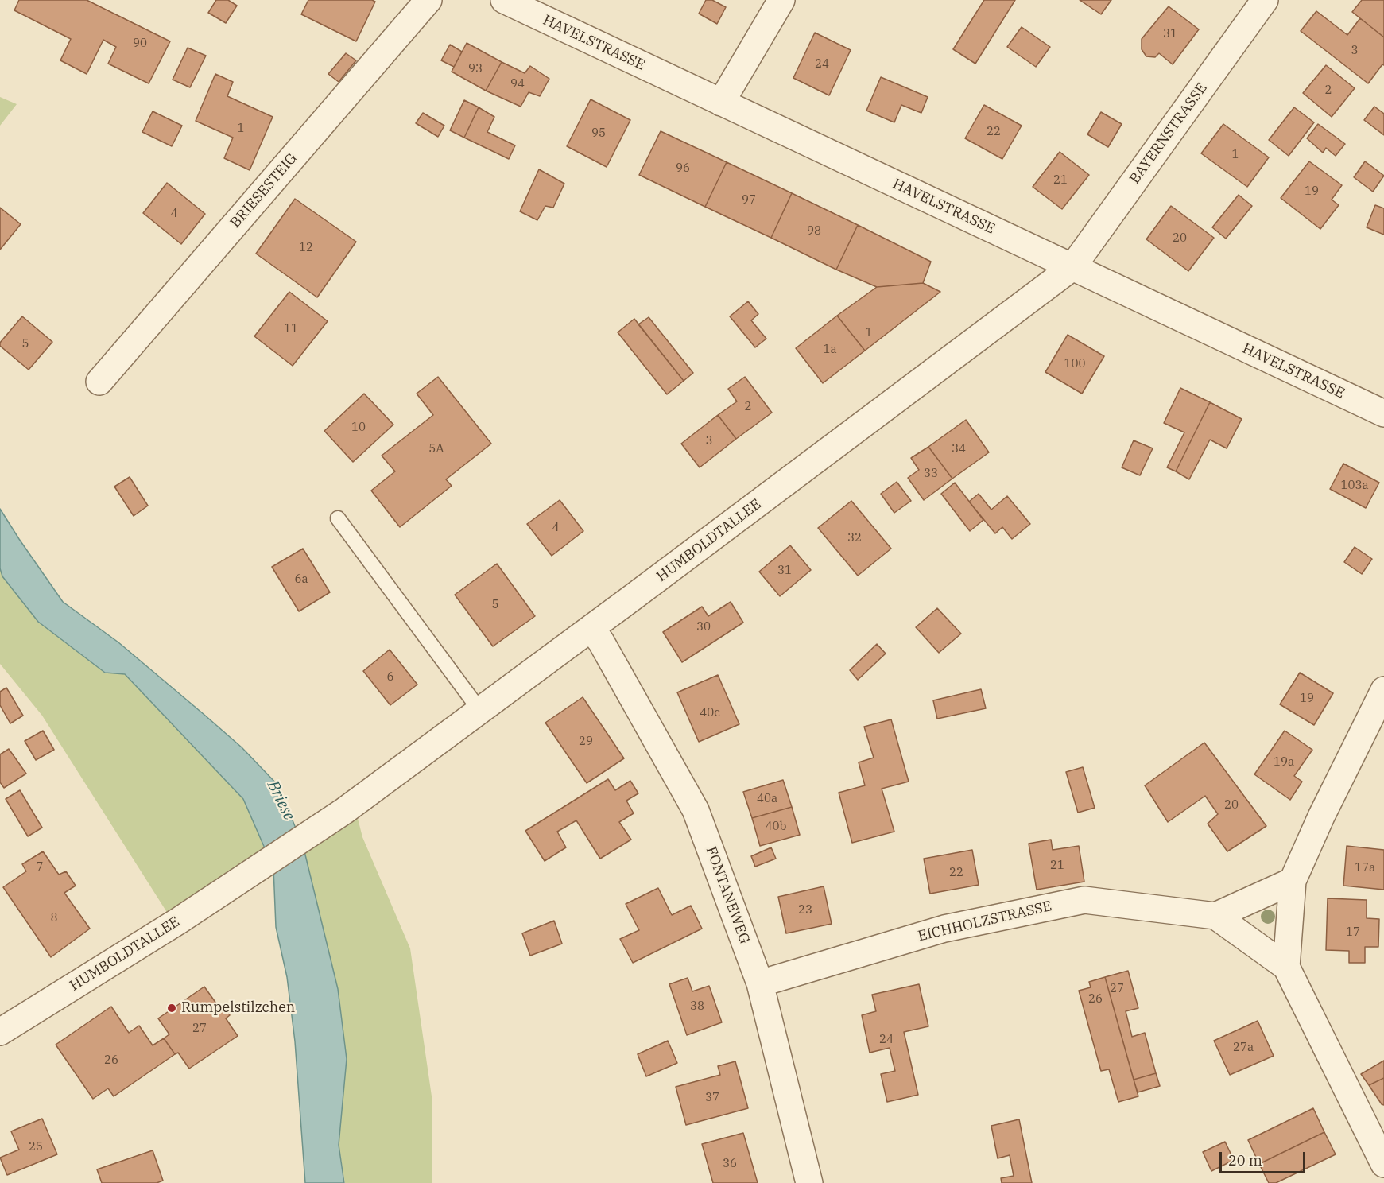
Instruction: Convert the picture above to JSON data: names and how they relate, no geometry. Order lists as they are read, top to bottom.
{
  "streets": {
    "street": [
      "HAVELSTRASSE",
      "BAYERNSTRASSE",
      "BRIESESTEIG",
      "HUMBOLDTALLEE",
      "FONTANEWEG",
      "EICHHOLZSTRASSE"
    ]
  },
  "crossings": [
    ["HAVELSTRASSE", "BAYERNSTRASSE"],
    ["HAVELSTRASSE", "HUMBOLDTALLEE"],
    ["BAYERNSTRASSE", "HUMBOLDTALLEE"],
    ["HUMBOLDTALLEE", "FONTANEWEG"],
    ["FONTANEWEG", "EICHHOLZSTRASSE"]
  ],
  "water": ["Briese"],
  "places": ["Rumpelstilzchen"],
  "house_numbers": [
    "31",
    "90",
    "3",
    "24",
    "93",
    "94",
    "2",
    "1",
    "22",
    "95",
    "1",
    "96",
    "21",
    "19",
    "97",
    "4",
    "98",
    "20",
    "12",
    "11",
    "1",
    "5",
    "1a",
    "100",
    "2",
    "10",
    "3",
    "5A",
    "34",
    "33",
    "103a",
    "4",
    "32",
    "31",
    "6a",
    "5",
    "30",
    "6",
    "19",
    "40c",
    "29",
    "19a",
    "40a",
    "20",
    "40b",
    "21",
    "7",
    "17a",
    "22",
    "23",
    "8",
    "17",
    "27",
    "26",
    "38",
    "27",
    "24",
    "27a",
    "26",
    "37",
    "25",
    "36"
  ],
  "scale_bar": "20 m"
}
